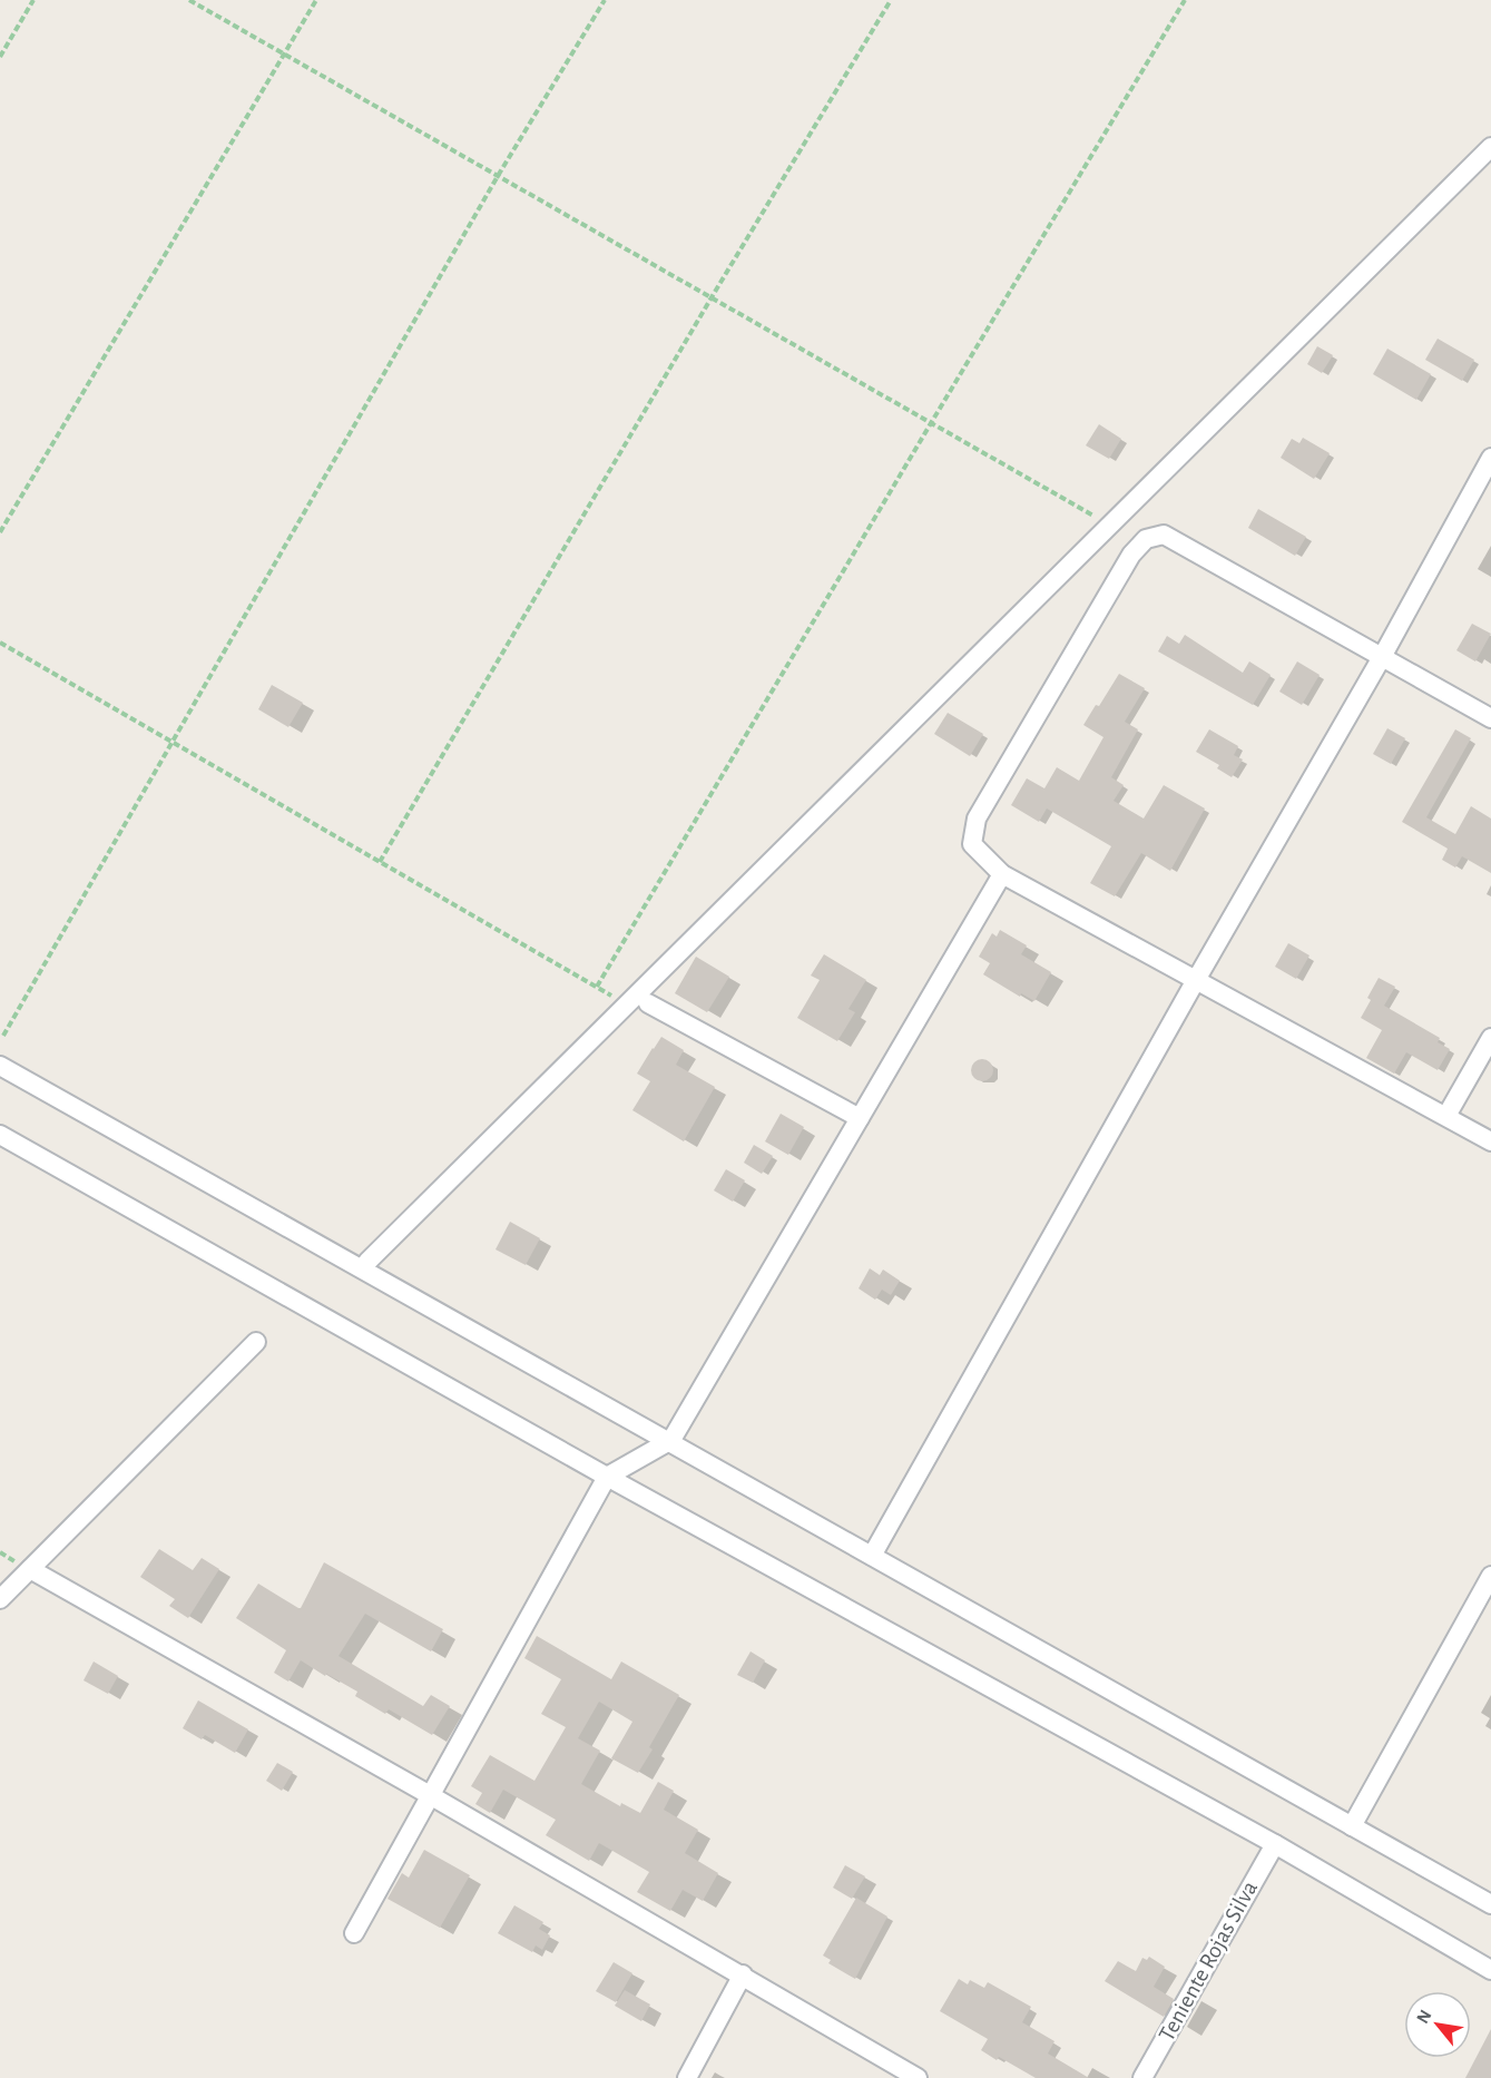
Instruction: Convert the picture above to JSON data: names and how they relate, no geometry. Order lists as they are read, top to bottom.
{
  "streets": {
    "street": ["Teniente Rojas Silva"]
  },
  "north": "top left"
}
